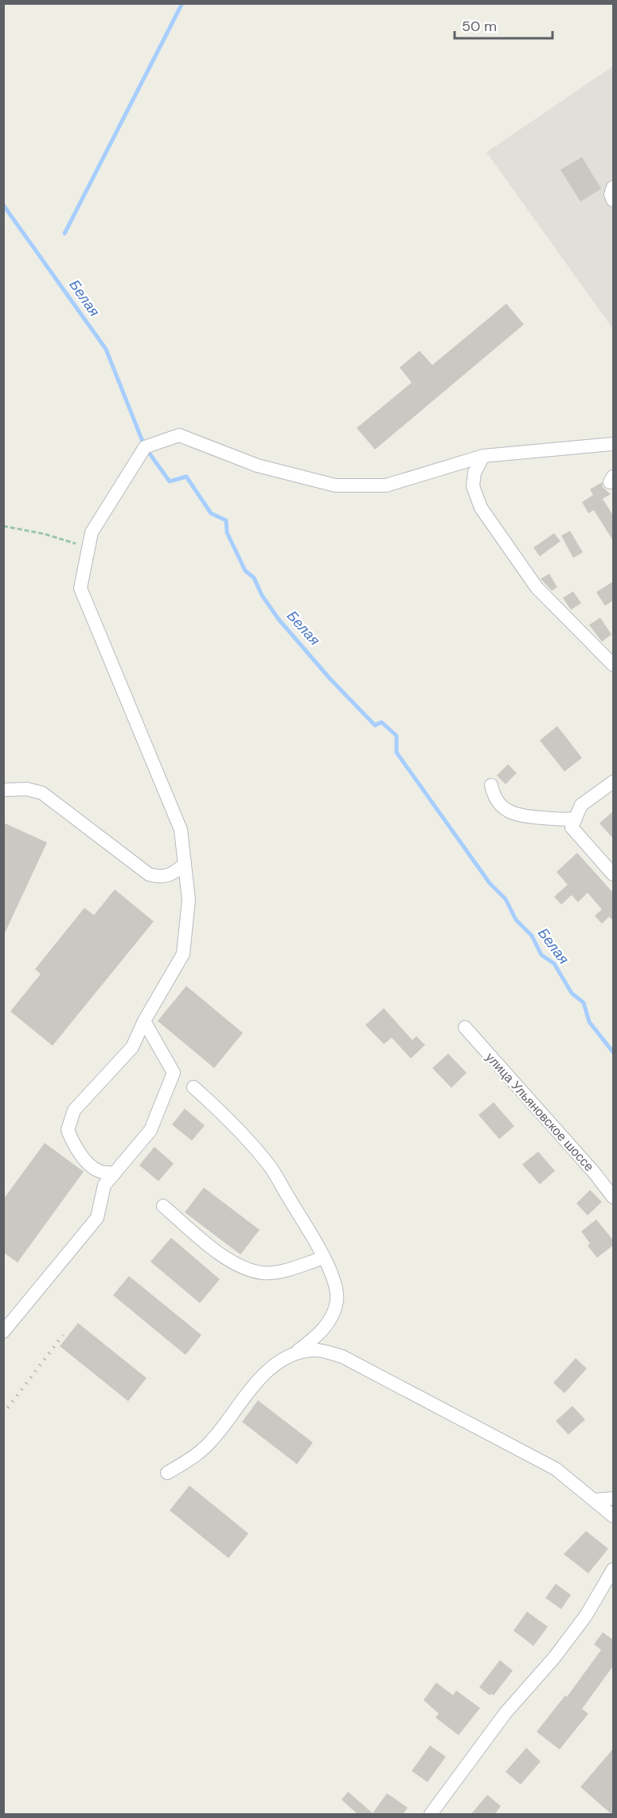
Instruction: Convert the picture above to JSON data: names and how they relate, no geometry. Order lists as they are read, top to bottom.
{
  "streets": {
    "street": ["улица Ульяновское шоссе"]
  },
  "water": ["Белая"],
  "scale_bar": "50 m"
}
